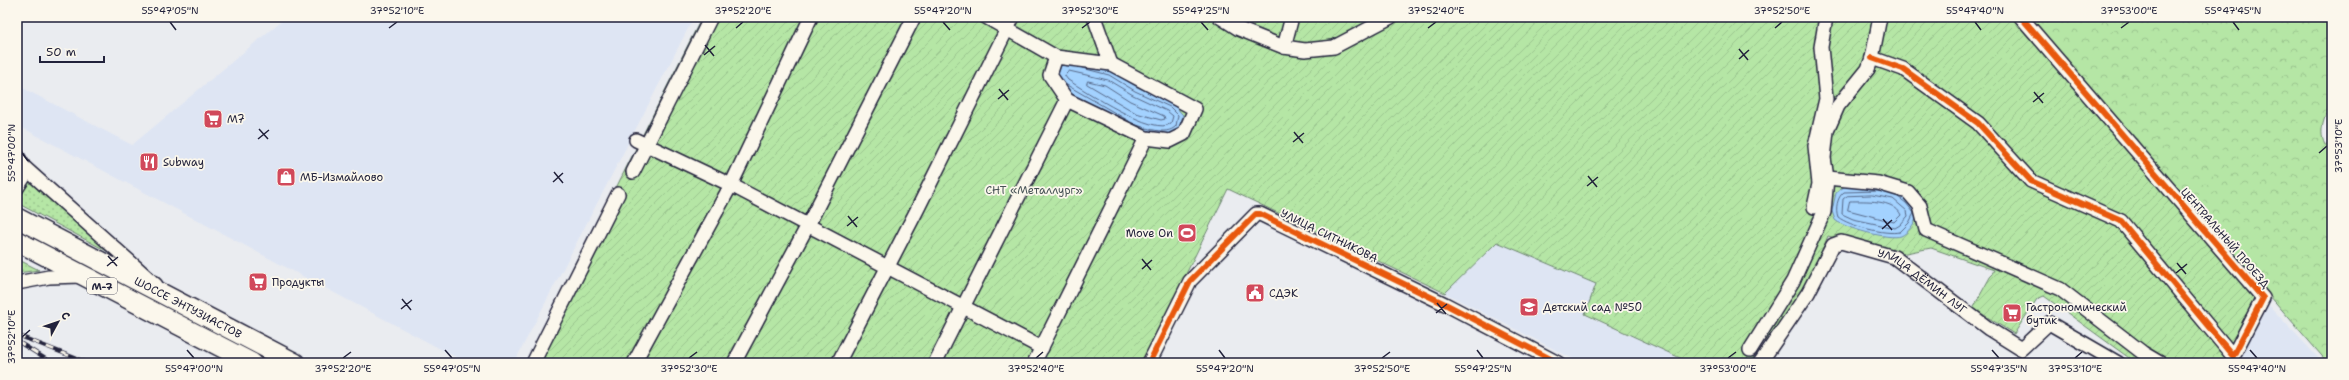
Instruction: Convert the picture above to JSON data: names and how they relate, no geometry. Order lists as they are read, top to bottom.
{
  "streets": {
    "highway": ["М-7", "ШОССЕ ЭНТУЗИАСТОВ"],
    "street": ["УЛИЦА СИТНИКОВА", "ЦЕНТРАЛЬНЫЙ ПРОЕЗД", "УЛИЦА ДЁМИН ЛУГ"]
  },
  "parks": ["СНТ «Металлург»"],
  "places": {
    "supermarket": ["М7", "Продукты", "Гастрономический бутик"],
    "restaurant": ["Subway"],
    "shop": ["МБ-Измайлово"],
    "sports": ["Move On"],
    "public building": ["СДЭК"],
    "school or university": ["Детский сад №50"]
  },
  "scale_bar": "50 m",
  "north": "top right",
  "coordinates": [
    "55°47'05\"N",
    "37°52'10\"E",
    "37°52'20\"E",
    "55°47'20\"N",
    "37°52'30\"E",
    "55°47'25\"N",
    "37°52'40\"E",
    "37°52'50\"E",
    "55°47'40\"N",
    "37°53'00\"E",
    "55°47'45\"N",
    "37°53'10\"E",
    "55°47'00\"N",
    "55°47'35\"N"
  ]
}
